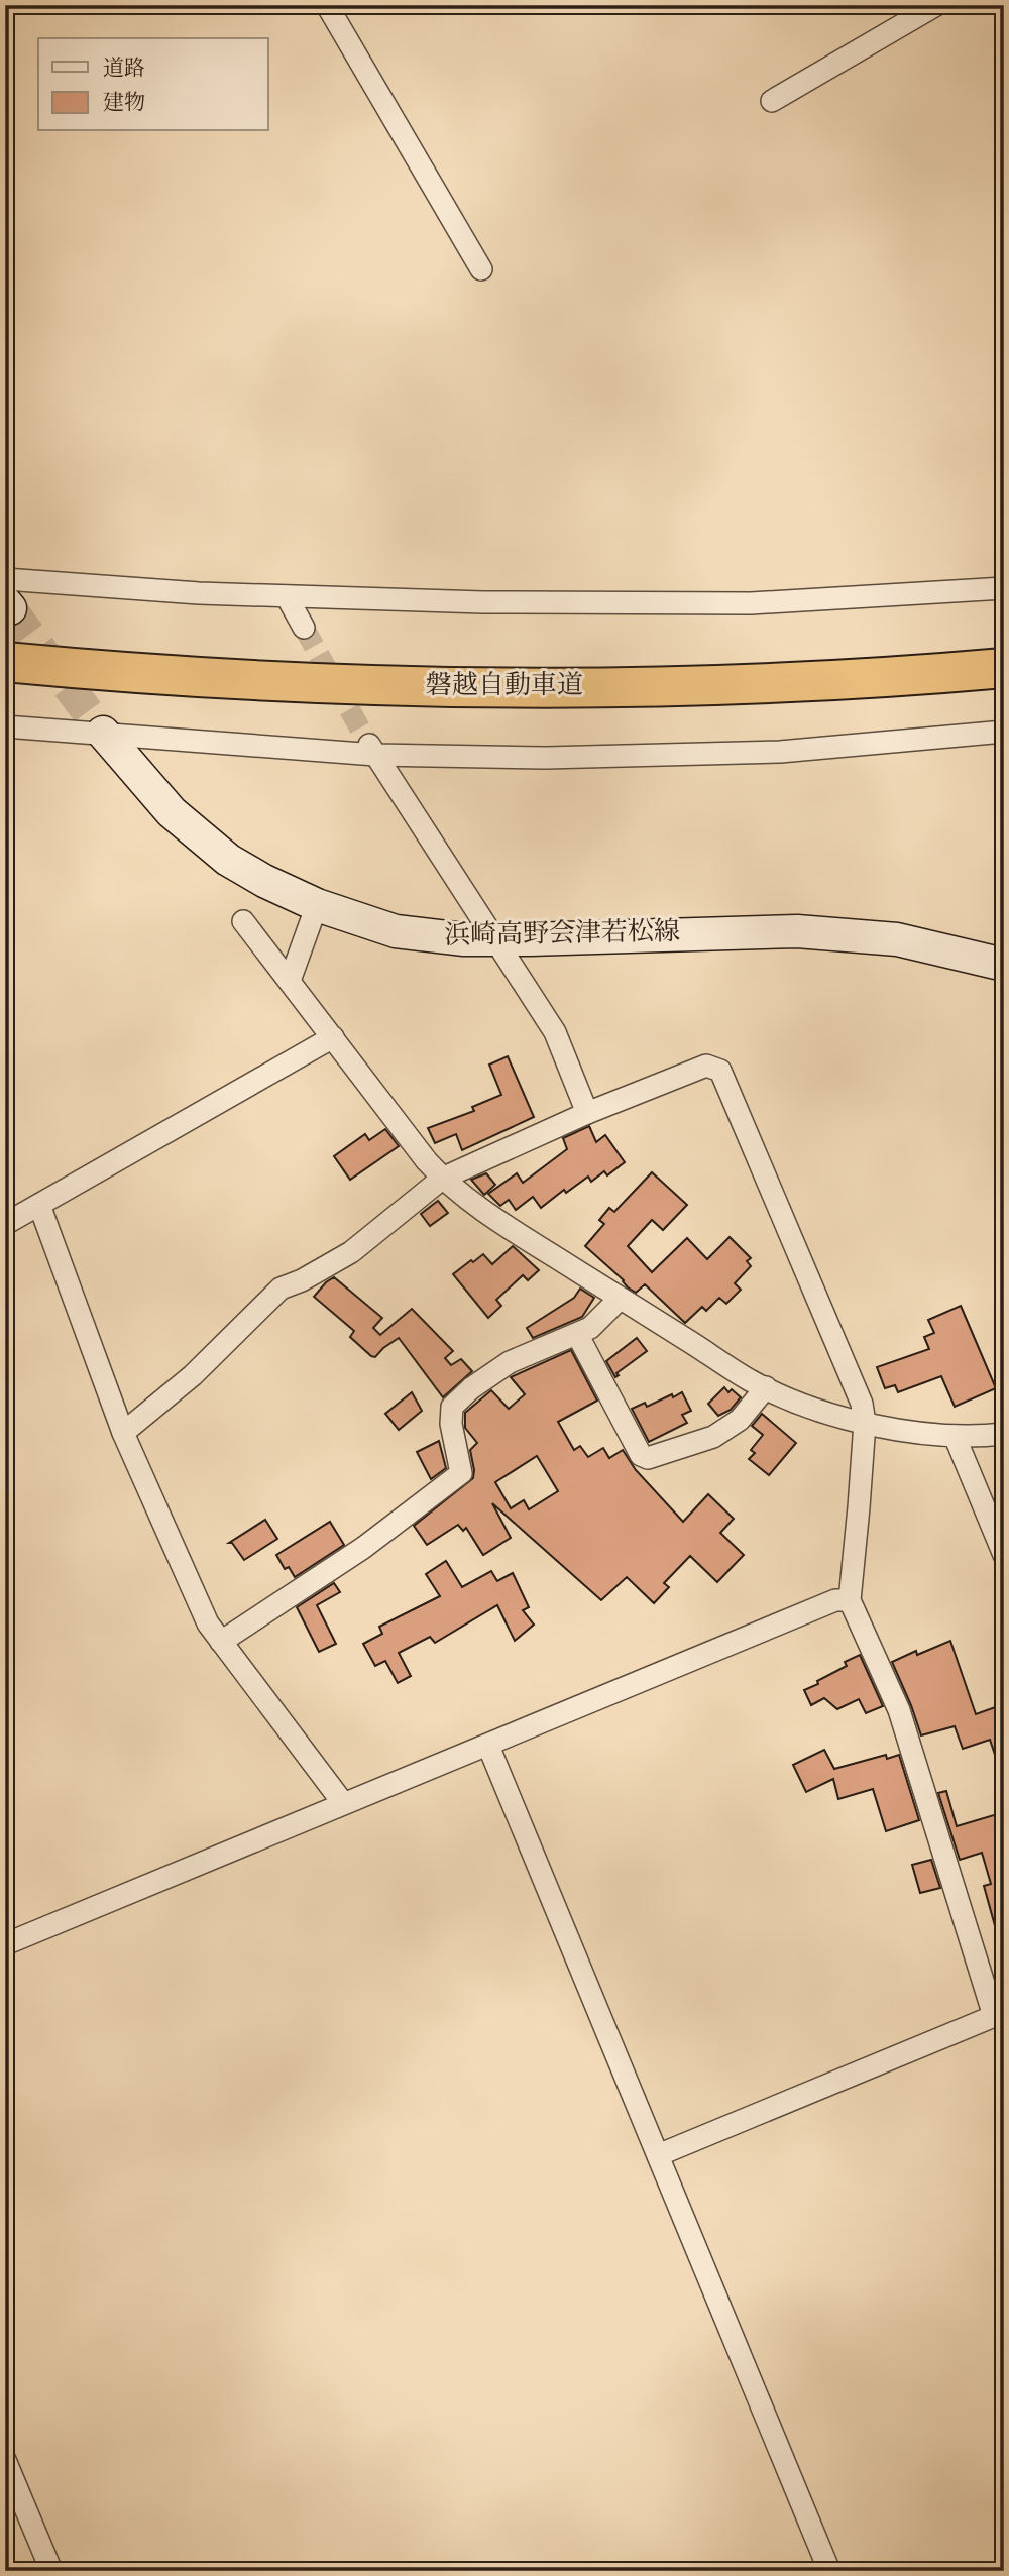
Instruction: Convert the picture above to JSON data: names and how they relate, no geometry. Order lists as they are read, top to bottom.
{
  "streets": {
    "highway": ["磐越自動車道"],
    "main road": ["浜崎高野会津若松線"]
  },
  "legend": ["道路", "建物"]
}
